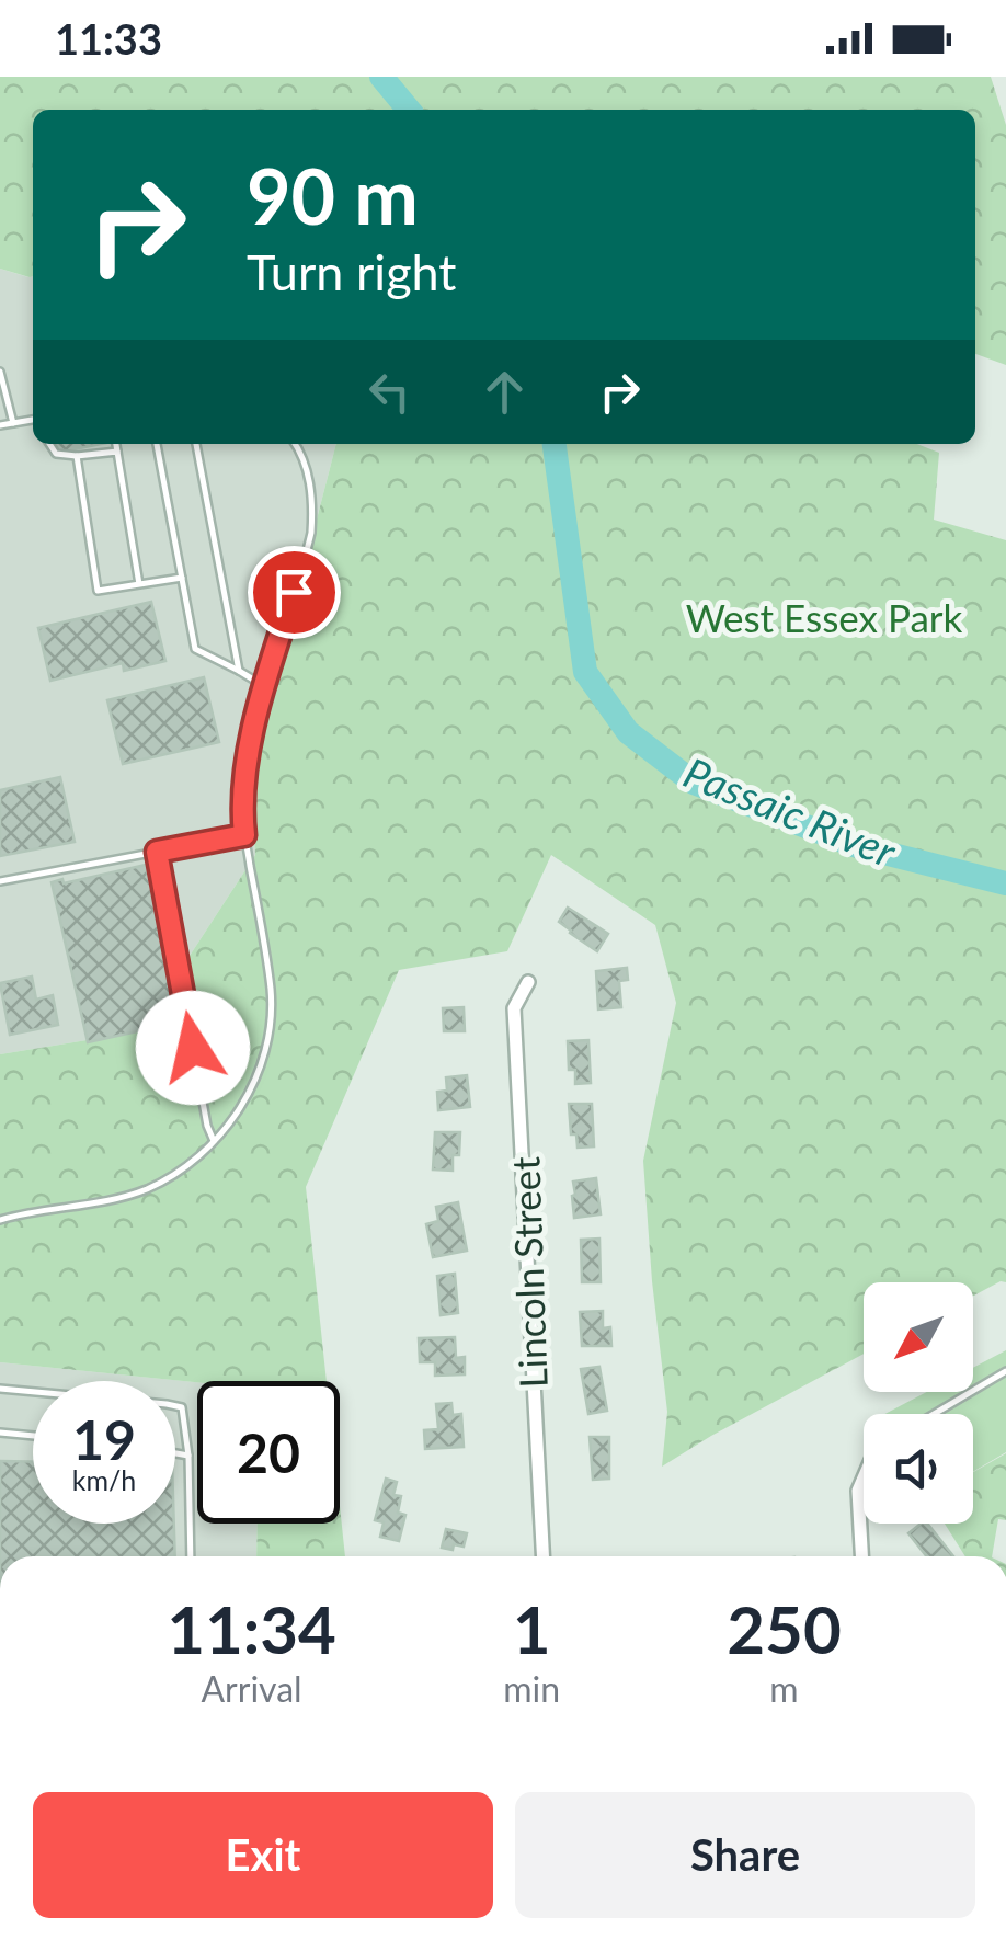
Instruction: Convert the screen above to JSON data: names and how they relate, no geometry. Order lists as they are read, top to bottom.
{
  "streets": {
    "street": ["Lincoln Street"]
  },
  "water": ["Passaic River"],
  "parks": ["West Essex Park"],
  "north": "bottom left",
  "page": {
    "status": "11:33",
    "turn": ["90 m", "Turn right"],
    "speed": "19 km/h",
    "limit": "20",
    "eta": [
      "11:34",
      "Arrival",
      "1",
      "min",
      "250",
      "m"
    ],
    "buttons": ["Exit", "Share"]
  }
}
